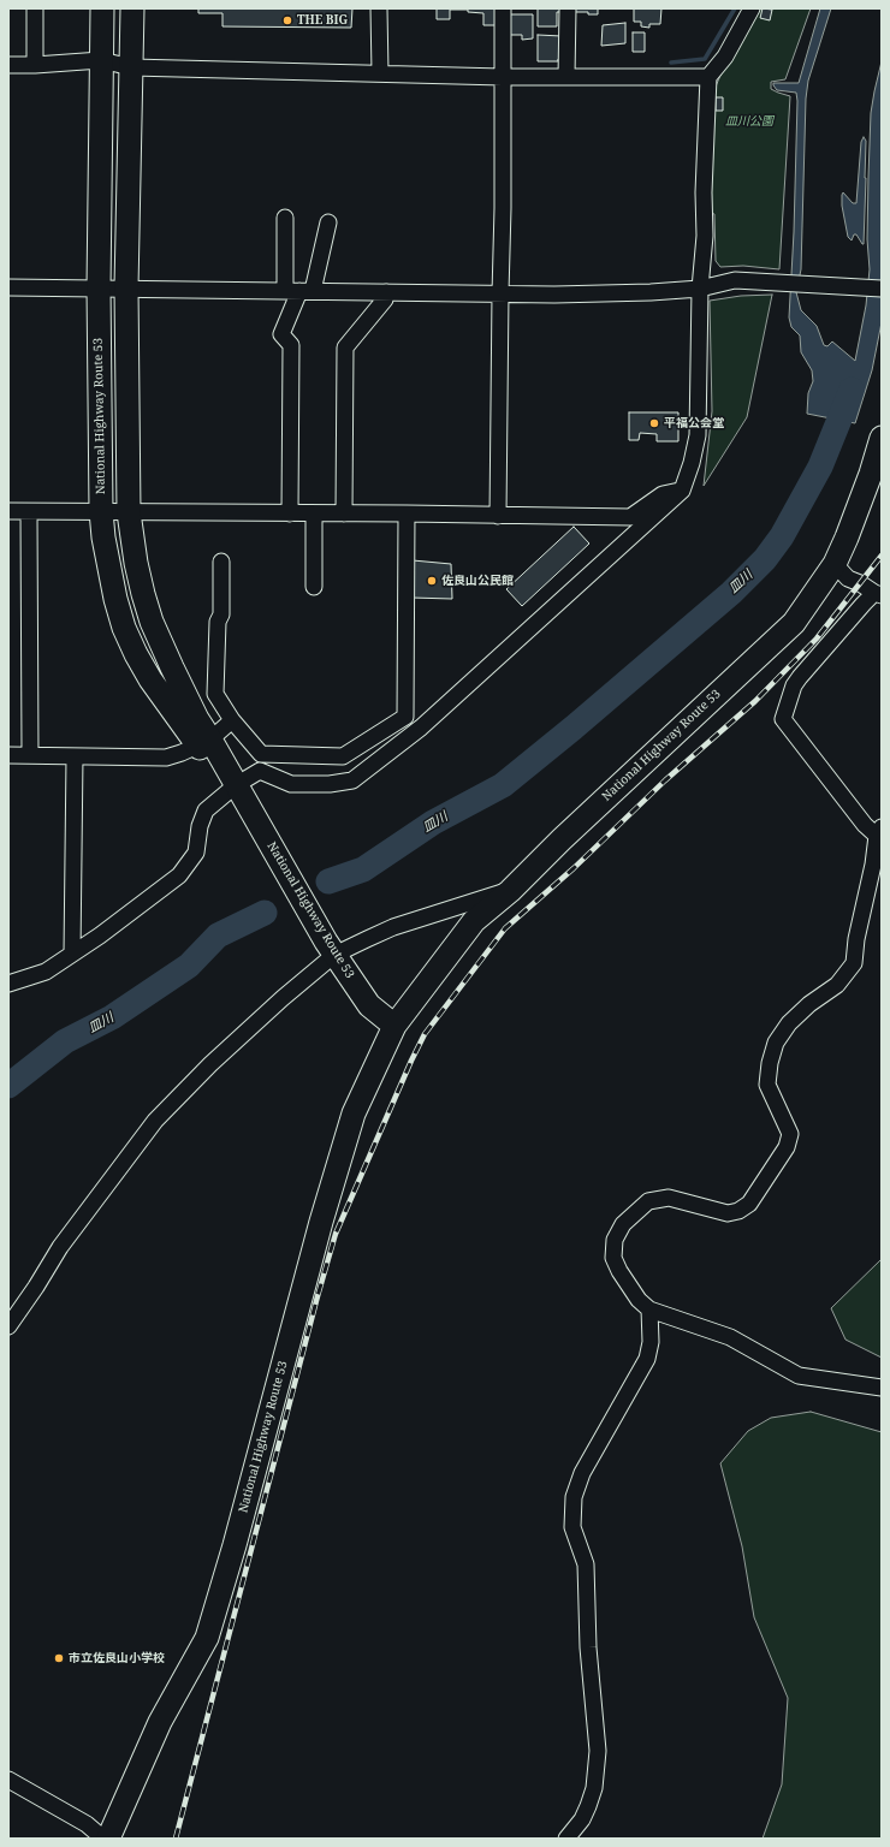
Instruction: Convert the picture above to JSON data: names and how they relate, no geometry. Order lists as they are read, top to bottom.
{
  "streets": {
    "highway": ["National Highway Route 53"]
  },
  "water": ["皿川"],
  "parks": ["皿川公園"],
  "places": [
    "THE BIG",
    "平福公会堂",
    "佐良山公民館",
    "市立佐良山小学校"
  ]
}
